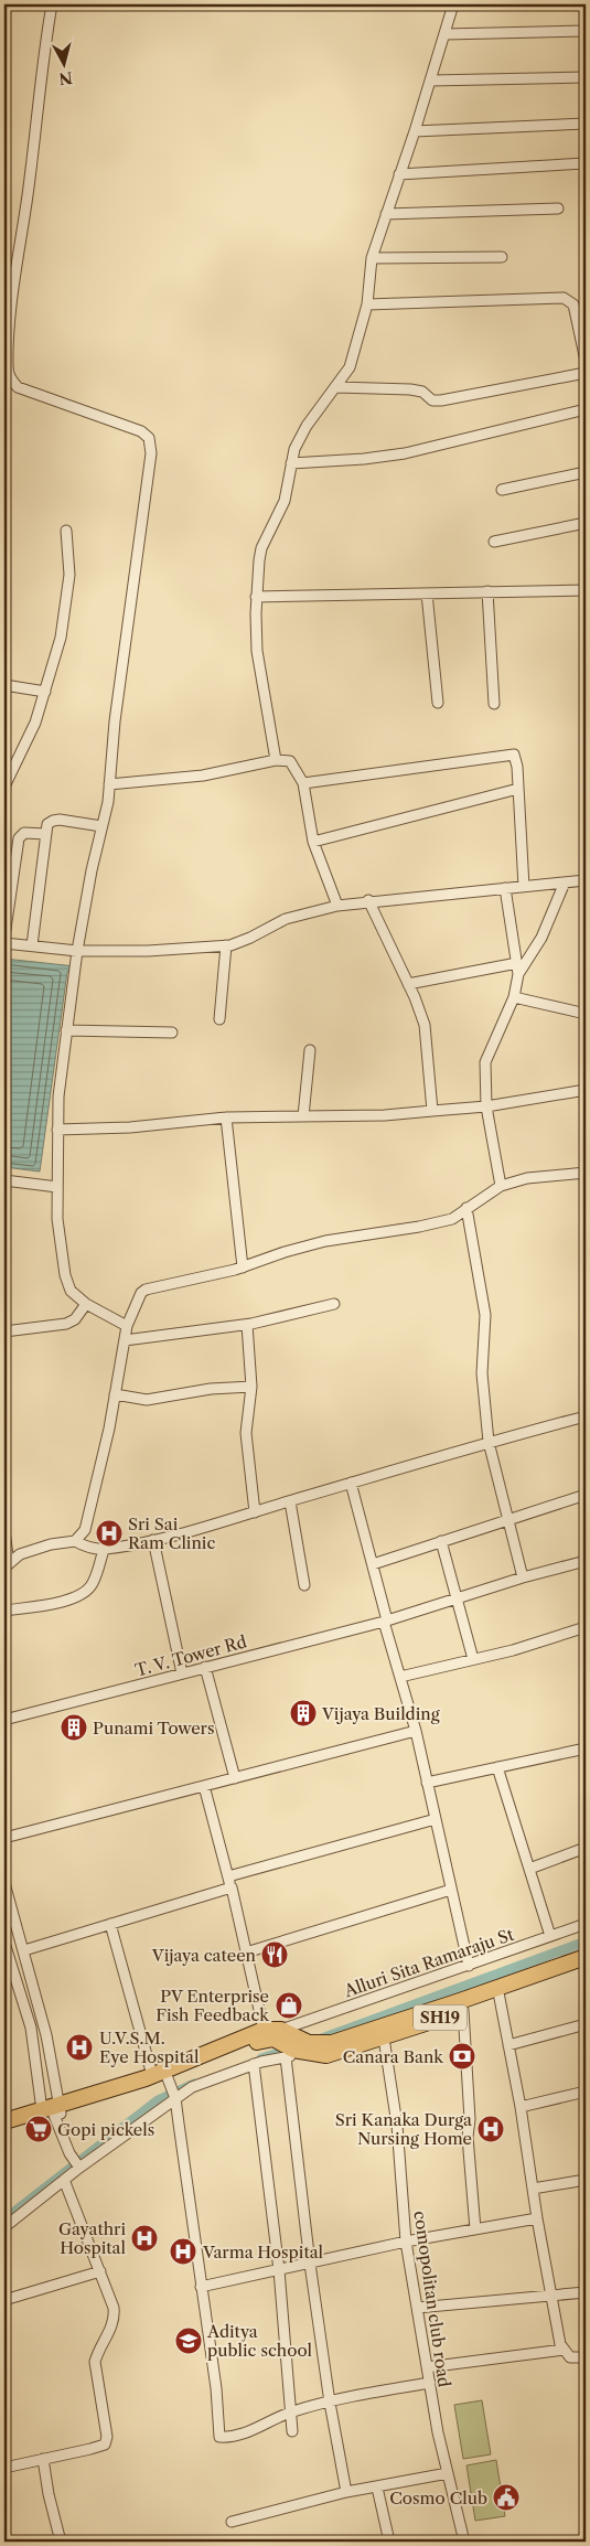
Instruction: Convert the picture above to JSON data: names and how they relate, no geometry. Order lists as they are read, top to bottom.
{
  "streets": {
    "main road": ["SH19"],
    "street": ["T. V. Tower Rd", "Alluri Sita Ramaraju St", "comopolitan club road"]
  },
  "crossings": [
    ["SH19", "comopolitan club road"]
  ],
  "places": {
    "hospital": [
      "Sri Sai Ram Clinic",
      "U.V.S.M. Eye Hospital",
      "Sri Kanaka Durga Nursing Home",
      "Gayathri Hospital",
      "Varma Hospital"
    ],
    "building": ["Vijaya Building", "Punami Towers"],
    "restaurant": ["Vijaya cateen"],
    "shop": ["PV Enterprise Fish Feedback"],
    "bank": ["Canara Bank"],
    "supermarket": ["Gopi pickels"],
    "school or university": ["Aditya public school"],
    "public building": ["Cosmo Club"]
  },
  "north": "bottom"
}
